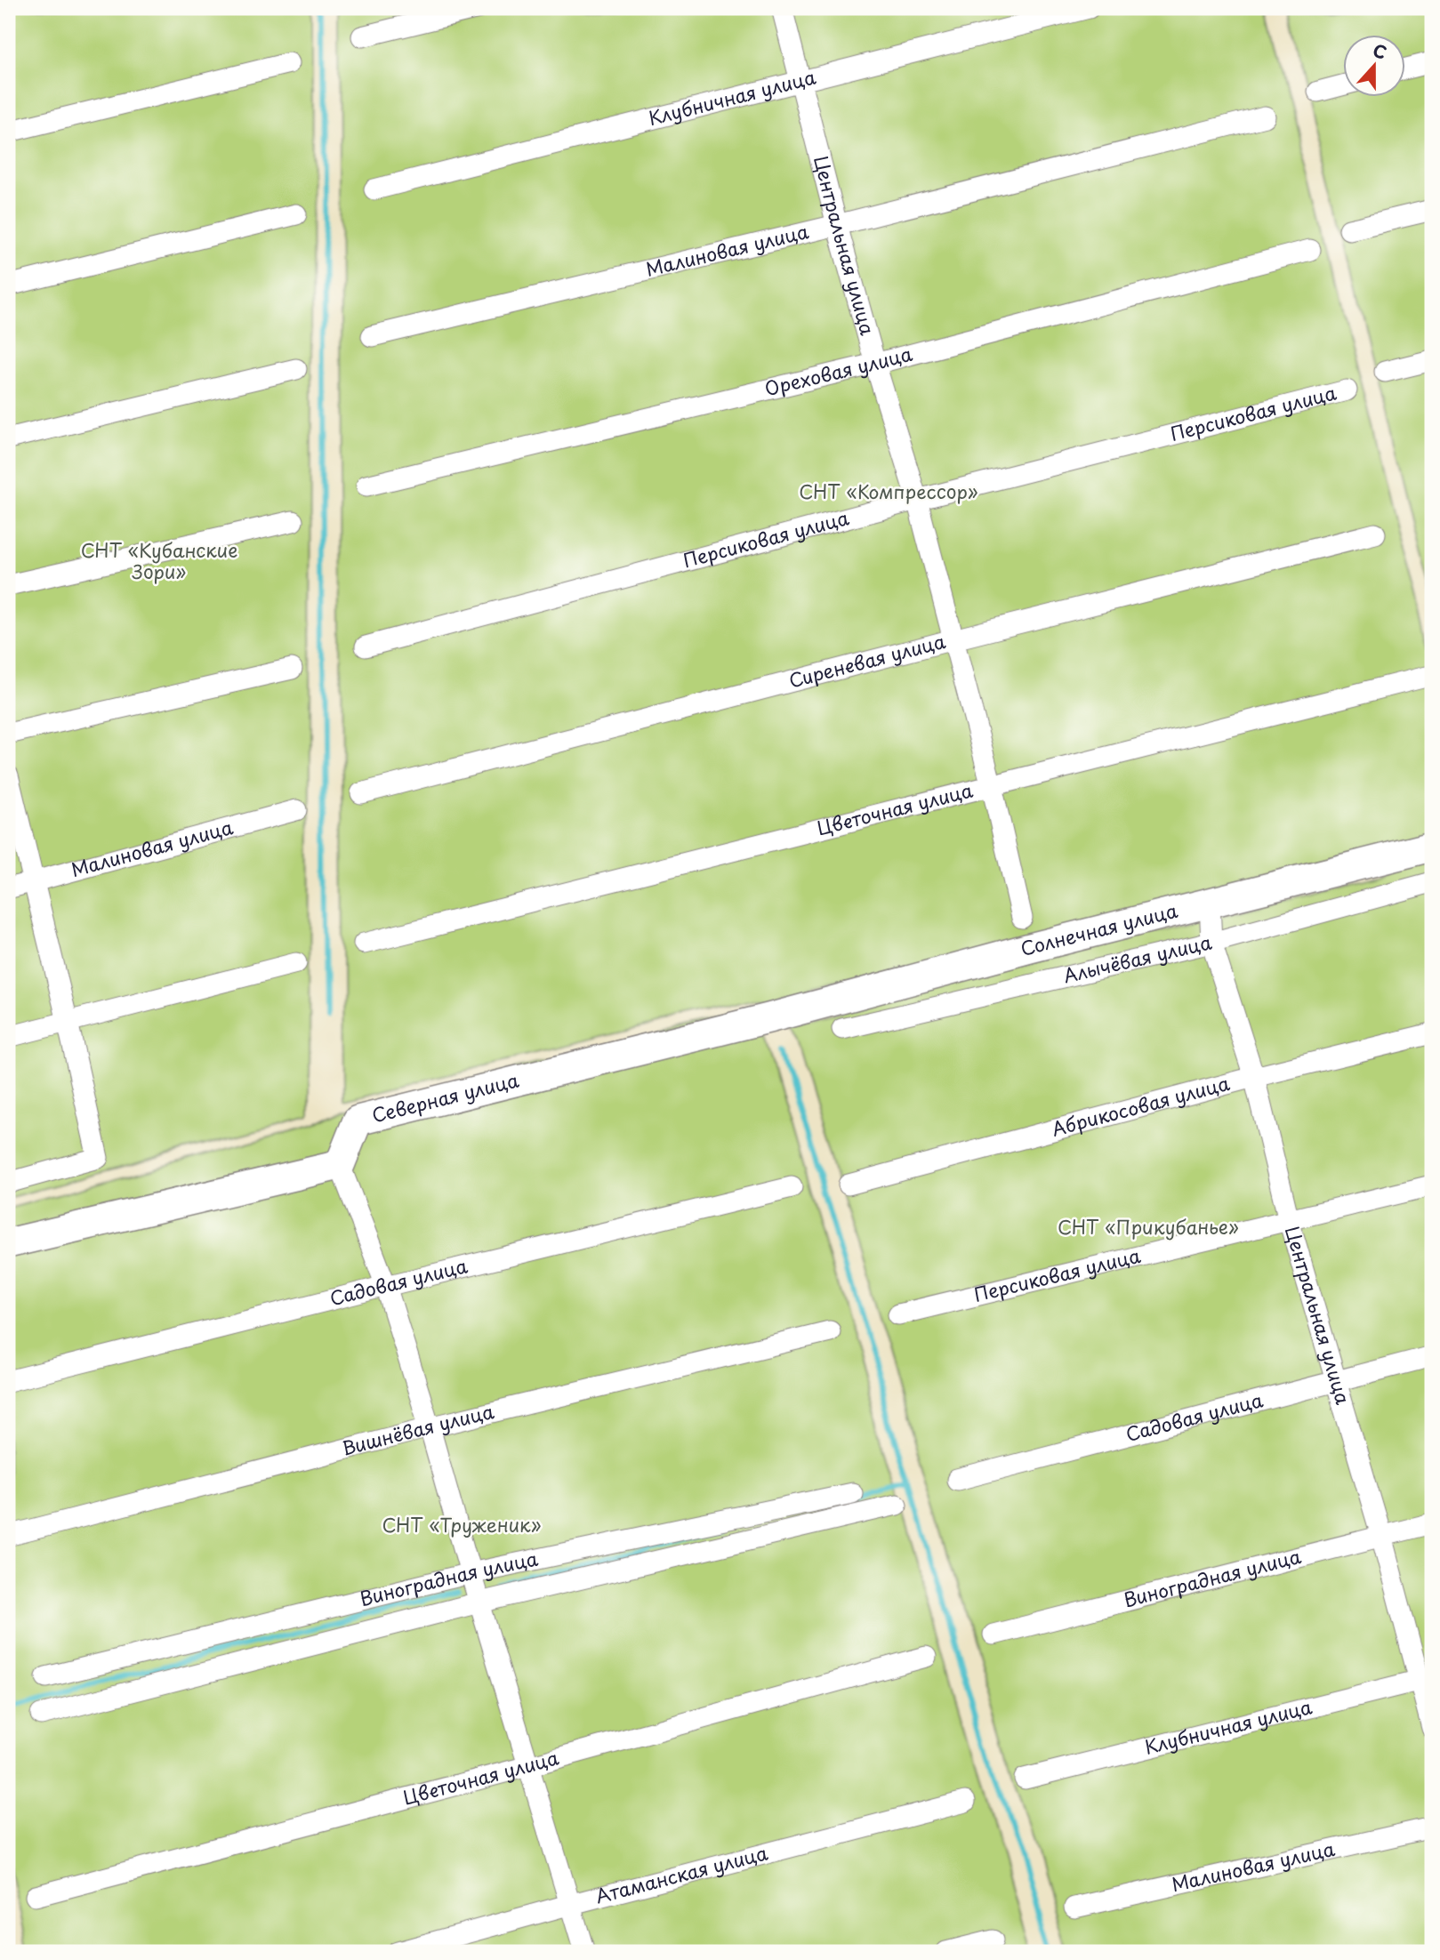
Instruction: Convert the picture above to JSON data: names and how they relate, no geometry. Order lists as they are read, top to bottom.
{
  "streets": {
    "street": [
      "Клубничная улица",
      "Центральная улица",
      "Малиновая улица",
      "Ореховая улица",
      "Персиковая улица",
      "Сиреневая улица",
      "Цветочная улица",
      "Солнечная улица",
      "Алычёвая улица",
      "Северная улица",
      "Абрикосовая улица",
      "Садовая улица",
      "Вишнёвая улица",
      "Виноградная улица",
      "Атаманская улица"
    ]
  },
  "crossings": [
    ["Клубничная улица", "Центральная улица"],
    ["Центральная улица", "Малиновая улица"],
    ["Центральная улица", "Ореховая улица"],
    ["Центральная улица", "Персиковая улица"],
    ["Центральная улица", "Сиреневая улица"],
    ["Центральная улица", "Цветочная улица"],
    ["Центральная улица", "Солнечная улица"],
    ["Центральная улица", "Алычёвая улица"],
    ["Центральная улица", "Абрикосовая улица"],
    ["Центральная улица", "Садовая улица"],
    ["Центральная улица", "Виноградная улица"],
    ["Солнечная улица", "Северная улица"]
  ],
  "parks": [
    "СНТ «Компрессор»",
    "СНТ «Кубанские Зори»",
    "СНТ «Прикубанье»",
    "СНТ «Труженик»"
  ],
  "north": "top"
}
